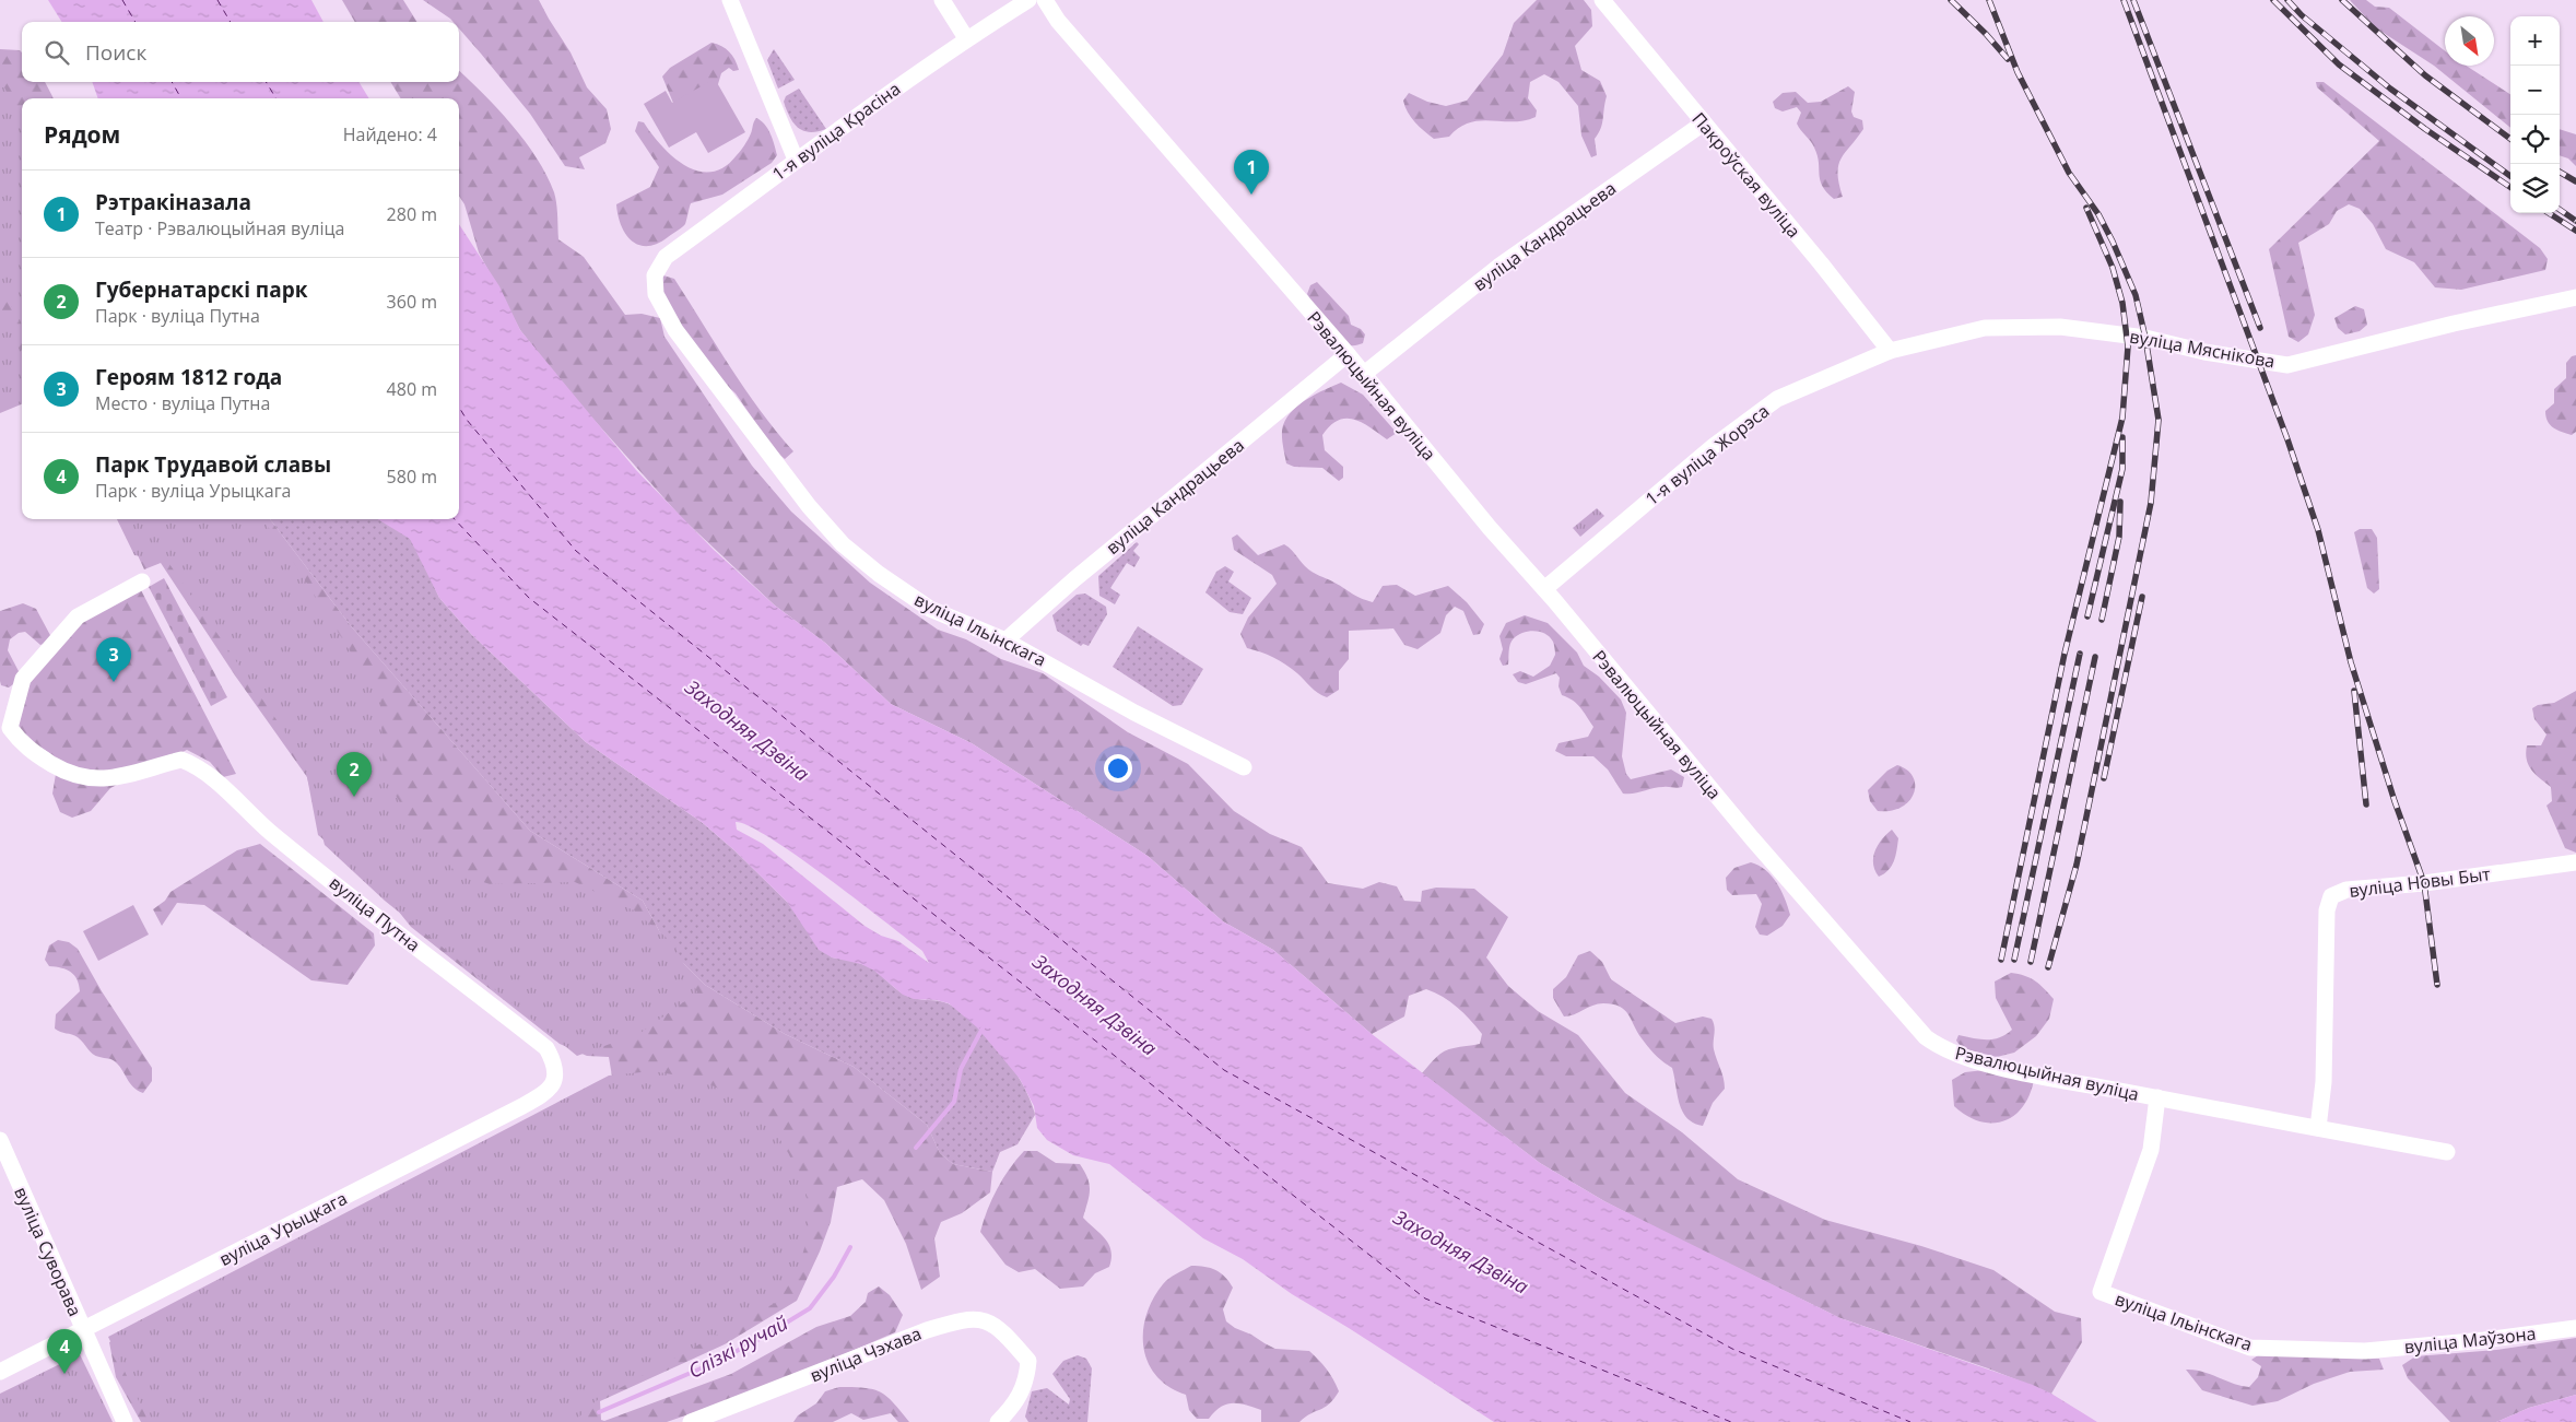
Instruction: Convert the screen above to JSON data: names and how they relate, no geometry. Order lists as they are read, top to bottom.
{
  "streets": {
    "street": [
      "1-я вуліца Красіна",
      "Пакроўская вуліца",
      "вуліца Кандрацьева",
      "вуліца Мяснікова",
      "Рэвалюцыйная вуліца",
      "1-я вуліца Жорэса",
      "вуліца Ільінскага",
      "вуліца Новы Быт",
      "вуліца Путна",
      "вуліца Урыцкага",
      "вуліца Суворава",
      "вуліца Маўзона",
      "вуліца Чэхава"
    ]
  },
  "crossings": [
    ["1-я вуліца Красіна", "вуліца Ільінскага"],
    ["Пакроўская вуліца", "вуліца Кандрацьева"],
    ["Пакроўская вуліца", "вуліца Мяснікова"],
    ["Пакроўская вуліца", "1-я вуліца Жорэса"],
    ["вуліца Кандрацьева", "Рэвалюцыйная вуліца"],
    ["вуліца Кандрацьева", "вуліца Ільінскага"],
    ["вуліца Мяснікова", "1-я вуліца Жорэса"],
    ["Рэвалюцыйная вуліца", "1-я вуліца Жорэса"],
    ["Рэвалюцыйная вуліца", "вуліца Ільінскага"],
    ["Рэвалюцыйная вуліца", "вуліца Новы Быт"],
    ["вуліца Ільінскага", "вуліца Маўзона"],
    ["вуліца Путна", "вуліца Урыцкага"],
    ["вуліца Урыцкага", "вуліца Суворава"]
  ],
  "water": ["Заходняя Дзвіна", "Слізкі ручай"],
  "north": "bottom right",
  "page": {
    "map_buttons": ["+", "−"],
    "search": "Поиск",
    "heading": ["Рядом", "Найдено: 4"],
    "pins": [
      "1",
      "3",
      "2",
      "4"
    ],
    "list": [
      {
        "mark": "1",
        "name": "Рэтракіназала",
        "note": "Театр · Рэвалюцыйная вуліца",
        "value": "280 m"
      },
      {
        "mark": "2",
        "name": "Губернатарскі парк",
        "note": "Парк · вуліца Путна",
        "value": "360 m"
      },
      {
        "mark": "3",
        "name": "Героям 1812 года",
        "note": "Место · вуліца Путна",
        "value": "480 m"
      },
      {
        "mark": "4",
        "name": "Парк Трудавой славы",
        "note": "Парк · вуліца Урыцкага",
        "value": "580 m"
      }
    ]
  }
}
